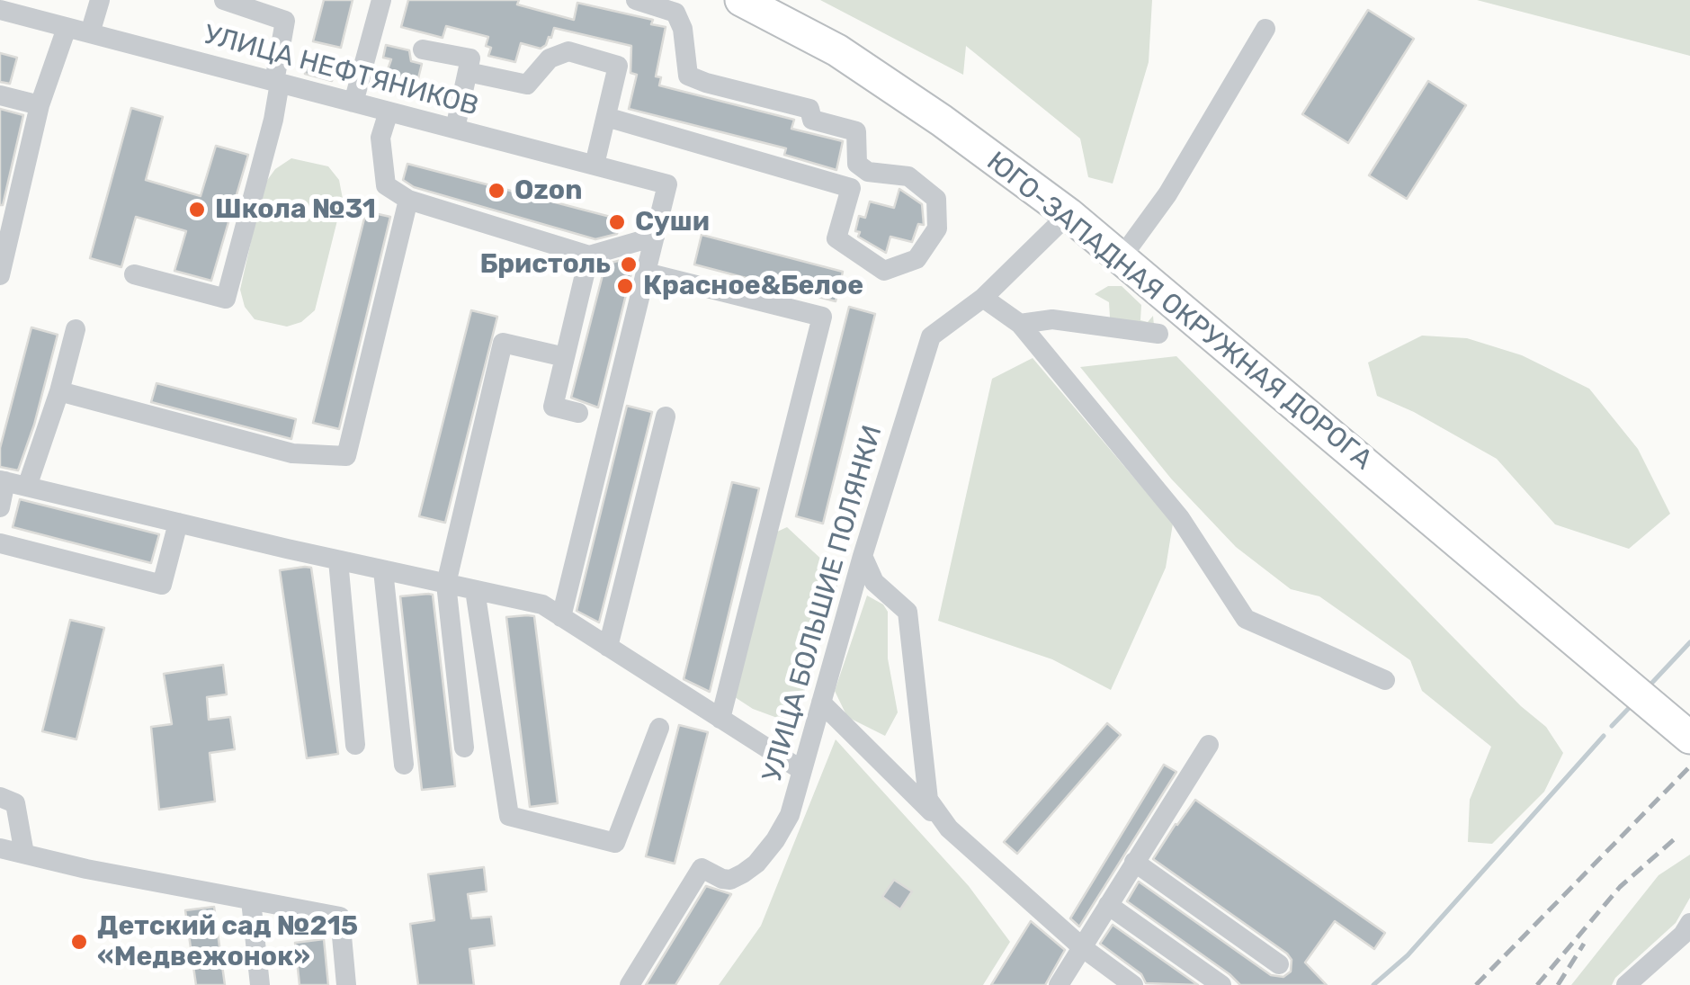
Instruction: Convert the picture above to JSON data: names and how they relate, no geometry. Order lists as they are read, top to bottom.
{
  "streets": {
    "highway": ["ЮГО-ЗАПАДНАЯ ОКРУЖНАЯ ДОРОГА"],
    "street": ["УЛИЦА НЕФТЯНИКОВ", "УЛИЦА БОЛЬШИЕ ПОЛЯНКИ"]
  },
  "crossings": [
    ["ЮГО-ЗАПАДНАЯ ОКРУЖНАЯ ДОРОГА", "УЛИЦА БОЛЬШИЕ ПОЛЯНКИ"]
  ],
  "places": [
    "Ozon",
    "Школа №31",
    "Суши",
    "Бристоль",
    "Красное&Белое",
    "Детский сад №215 «Медвежонок»"
  ]
}
